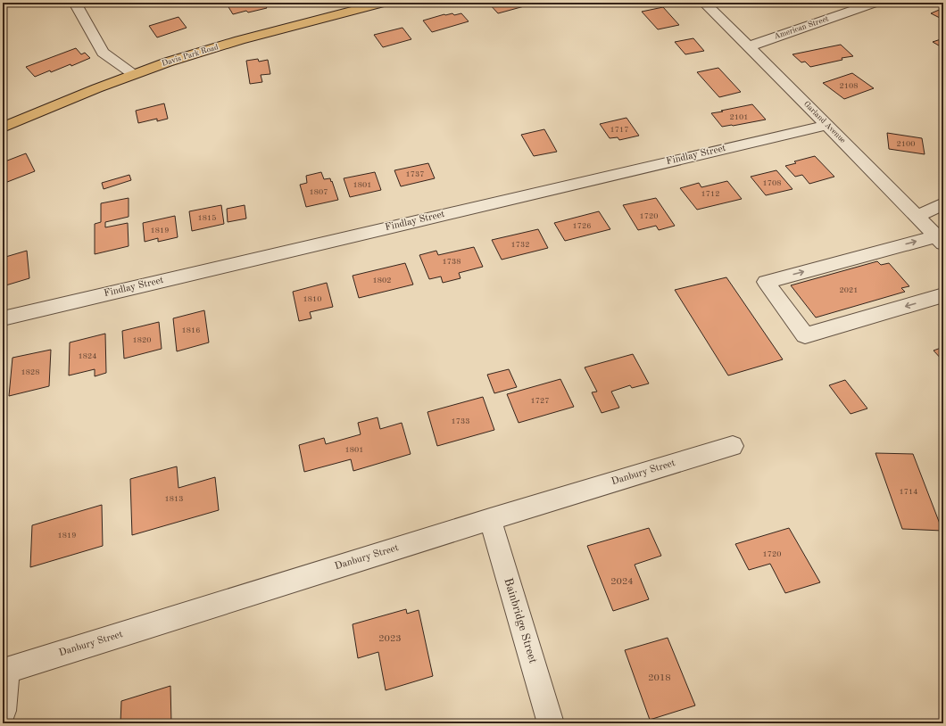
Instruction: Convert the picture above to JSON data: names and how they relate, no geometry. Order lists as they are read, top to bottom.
{
  "streets": {
    "main road": ["Davis Park Road"],
    "street": [
      "American Street",
      "Garland Avenue",
      "Findlay Street",
      "Danbury Street",
      "Bainbridge Street"
    ]
  },
  "crossings": [
    ["American Street", "Garland Avenue"],
    ["Garland Avenue", "Findlay Street"],
    ["Danbury Street", "Bainbridge Street"]
  ],
  "house_numbers": [
    "2108",
    "2101",
    "1717",
    "2100",
    "1737",
    "1708",
    "1801",
    "1807",
    "1712",
    "1720",
    "1815",
    "1726",
    "1819",
    "1732",
    "1738",
    "1802",
    "2021",
    "1810",
    "1816",
    "1820",
    "1824",
    "1828",
    "1727",
    "1733",
    "1801",
    "1714",
    "1813",
    "1819",
    "1720",
    "2024",
    "2023",
    "2018"
  ]
}
